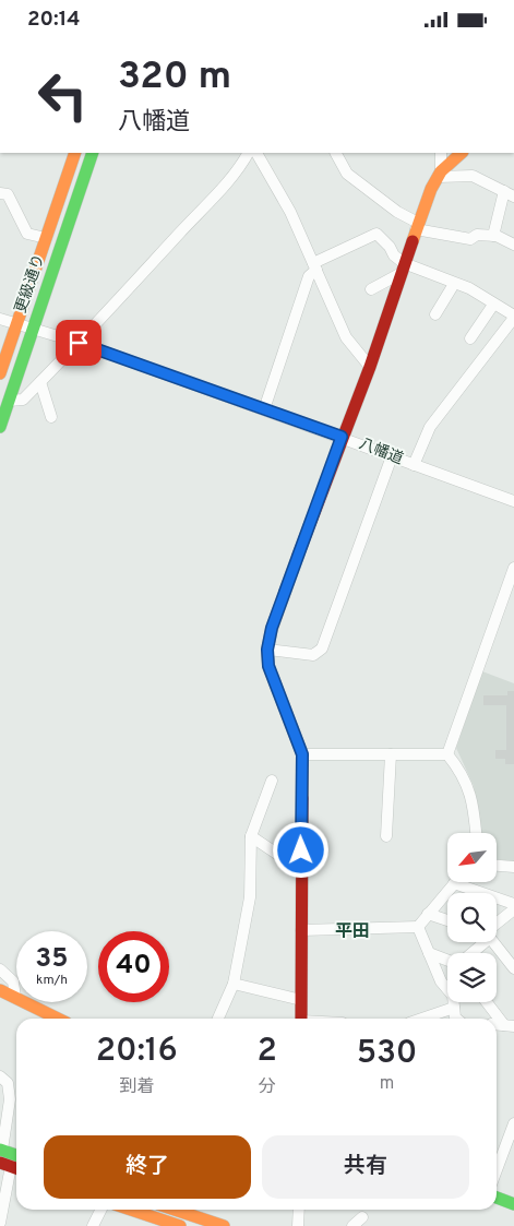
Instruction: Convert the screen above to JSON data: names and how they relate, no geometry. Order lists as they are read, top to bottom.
{
  "streets": {
    "street": ["更級通り", "八幡道"]
  },
  "crossings": [
    ["更級通り", "八幡道"]
  ],
  "districts": ["平田"],
  "north": "bottom left",
  "page": {
    "status": "20:14",
    "turn": ["320 m", "八幡道"],
    "speed": "35 km/h",
    "limit": "40",
    "eta": [
      "20:16",
      "到着",
      "2",
      "分",
      "530",
      "m"
    ],
    "buttons": ["終了", "共有"]
  }
}
